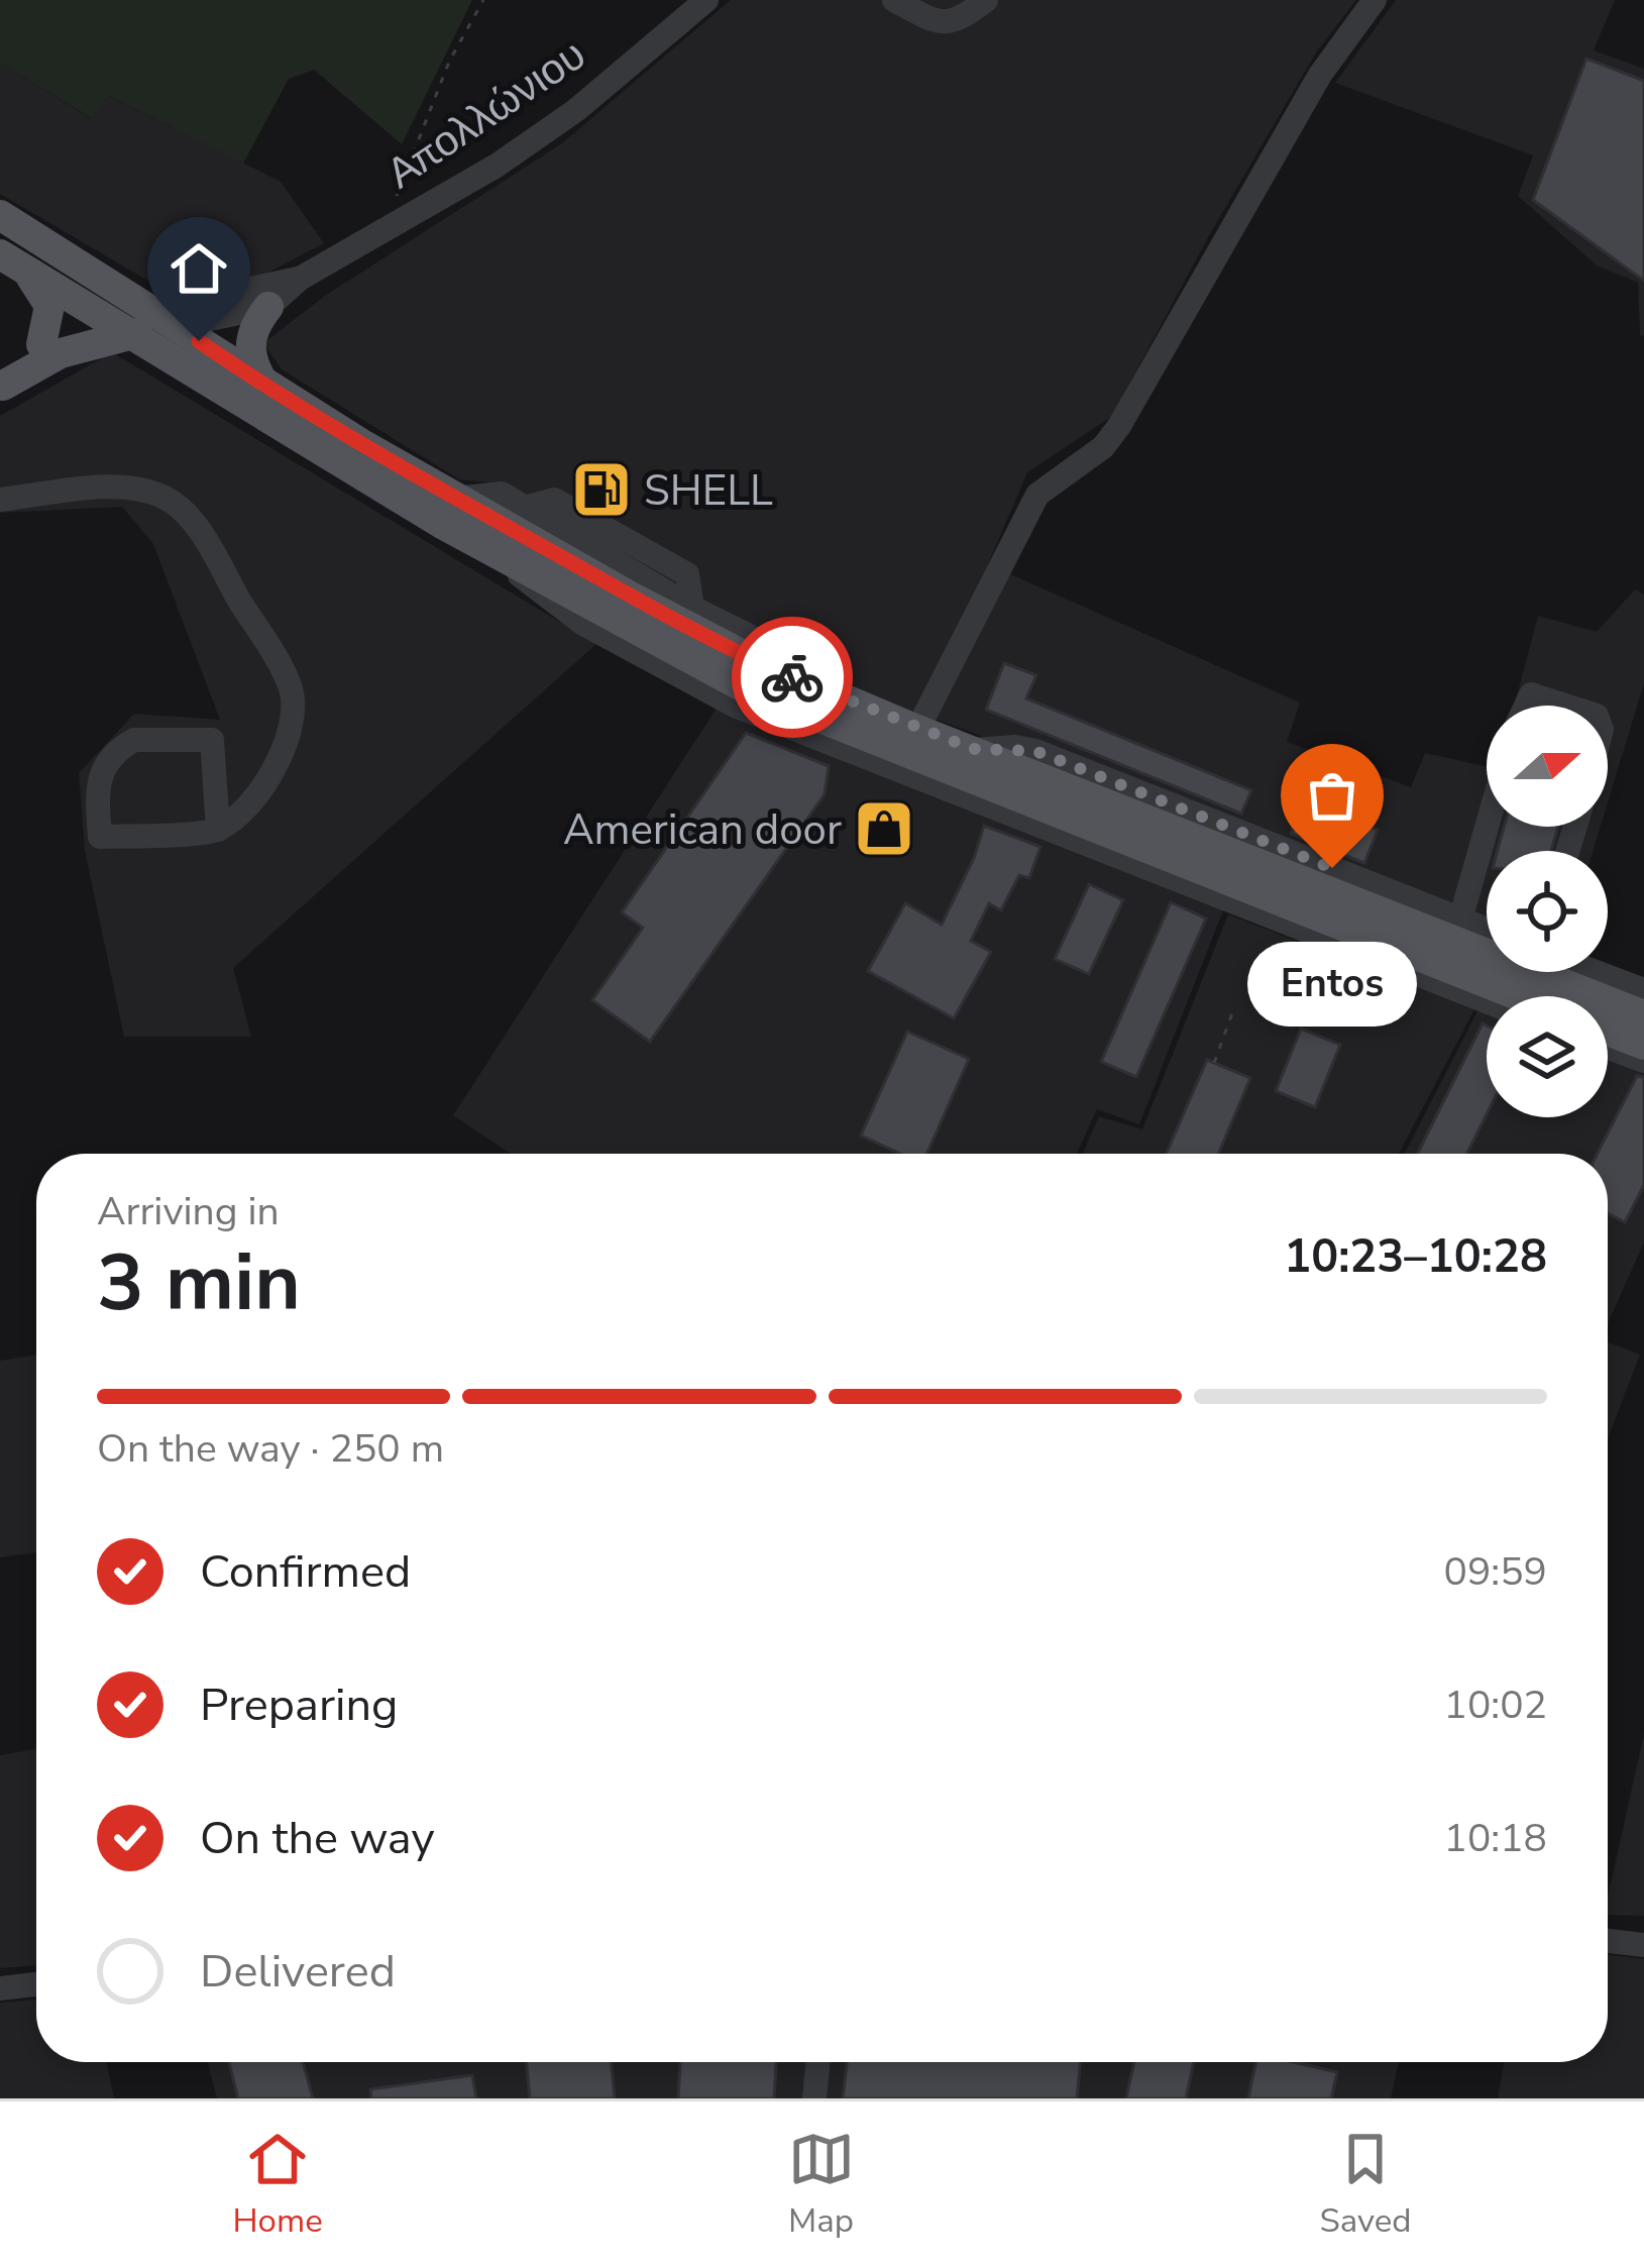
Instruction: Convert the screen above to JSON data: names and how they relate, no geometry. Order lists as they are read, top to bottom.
{
  "streets": {
    "main road": ["Απολλώνιου"]
  },
  "places": {
    "fuel station": ["SHELL"],
    "shop": ["American door"],
    "other": ["Entos"]
  },
  "north": "right",
  "page": {
    "bubble": "Entos",
    "heading": ["3 min", "Arriving in", "10:23–10:28"],
    "bar": "On the way · 250 m",
    "list": [
      ["Confirmed", "09:59"],
      ["Preparing", "10:02"],
      ["On the way", "10:18"],
      "Delivered"
    ],
    "tabs": ["Home", "Map", "Saved"]
  }
}
